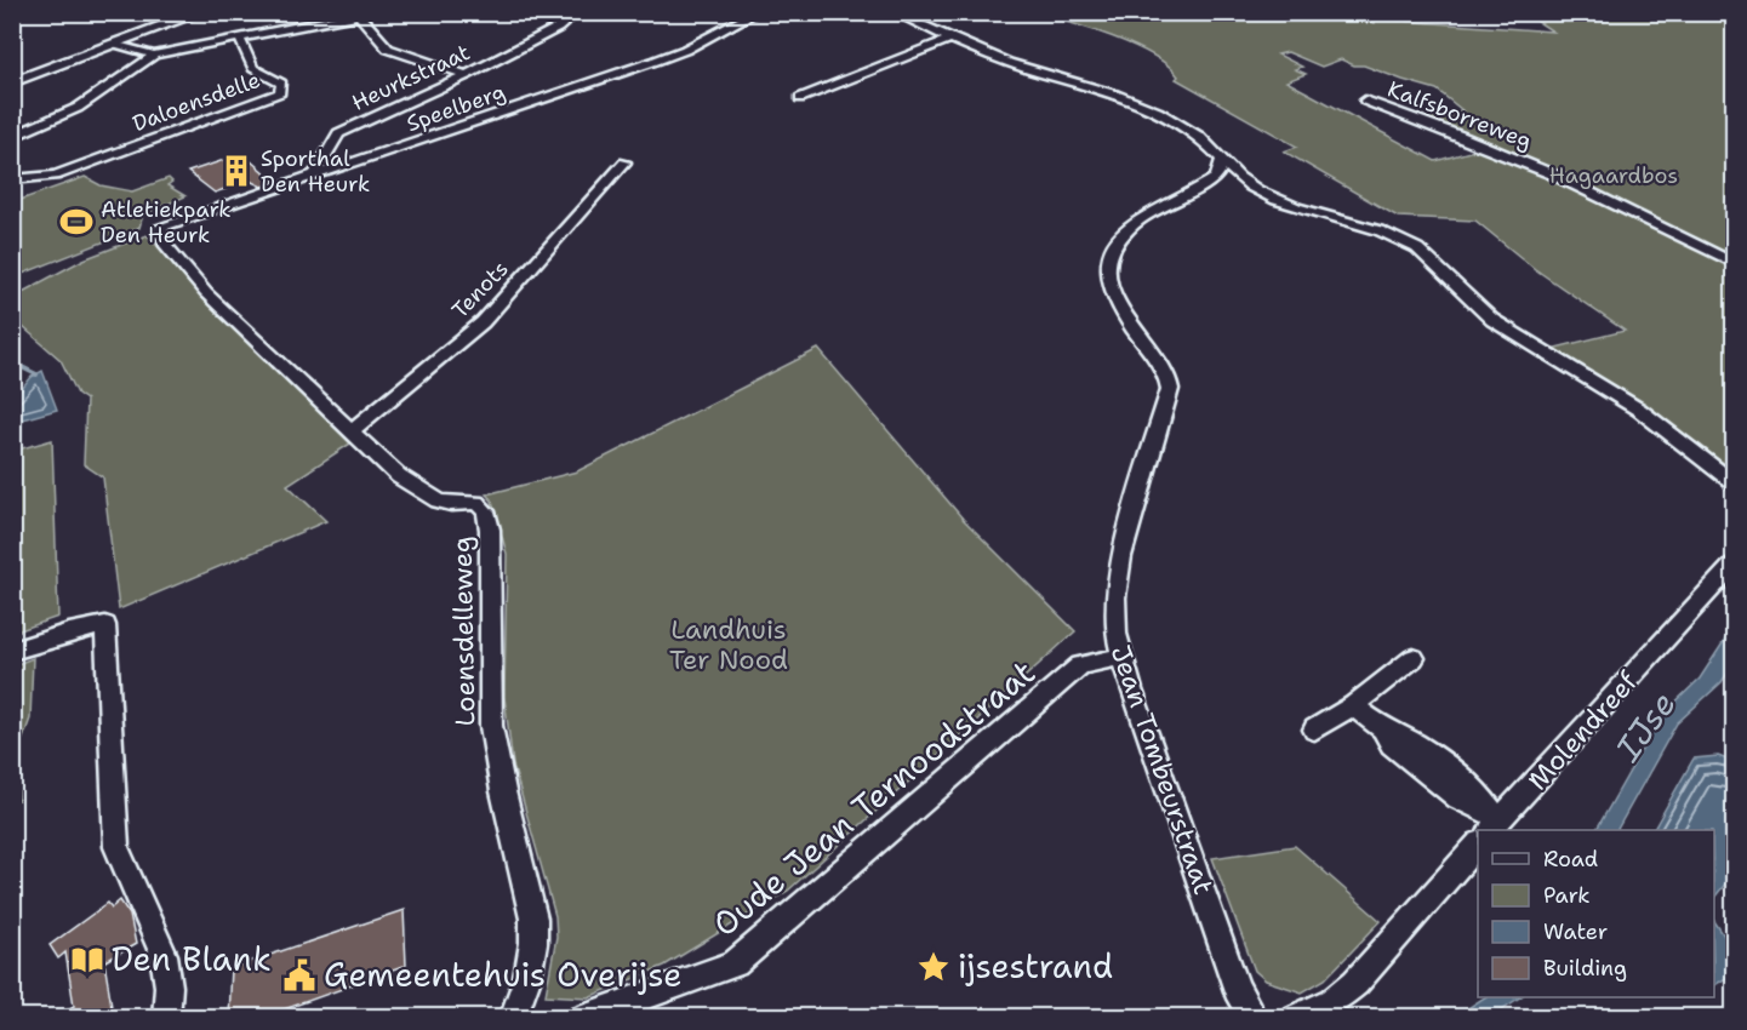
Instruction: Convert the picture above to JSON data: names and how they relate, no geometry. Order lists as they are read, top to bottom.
{
  "streets": {
    "street": [
      "Heurkstraat",
      "Daloensdelle",
      "Speelberg",
      "Kalfsborreweg",
      "Tenots",
      "Loensdelleweg",
      "Molendreef",
      "Jean Tombeurstraat",
      "Oude Jean Ternoodstraat"
    ]
  },
  "crossings": [
    ["Heurkstraat", "Speelberg"],
    ["Speelberg", "Loensdelleweg"],
    ["Tenots", "Loensdelleweg"],
    ["Jean Tombeurstraat", "Oude Jean Ternoodstraat"]
  ],
  "water": ["IJse"],
  "parks": ["Hagaardbos", "Landhuis Ter Nood"],
  "places": {
    "building": ["Sporthal Den Heurk"],
    "sports": ["Atletiekpark Den Heurk"],
    "library": ["Den Blank"],
    "place": ["ijsestrand"],
    "public building": ["Gemeentehuis Overijse"]
  },
  "legend": [
    "Road",
    "Park",
    "Water",
    "Building"
  ]
}
